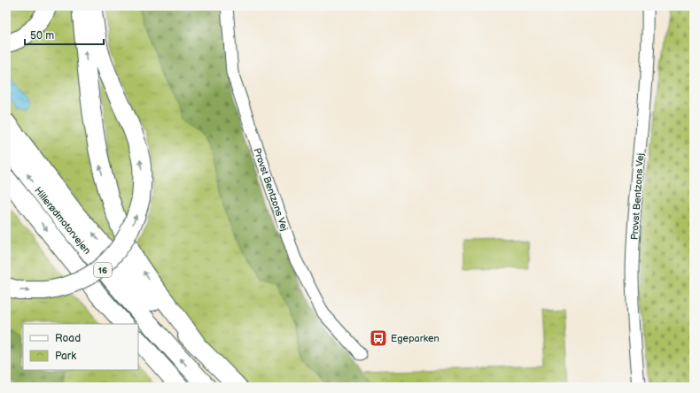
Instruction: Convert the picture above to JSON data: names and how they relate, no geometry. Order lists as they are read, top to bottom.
{
  "streets": {
    "highway": ["Hillerødmotorvejen", "16"],
    "street": ["Provst Bentzons Vej"]
  },
  "places": {
    "bus stop": ["Egeparken"]
  },
  "legend": ["Road", "Park"],
  "scale_bar": "50 m"
}
